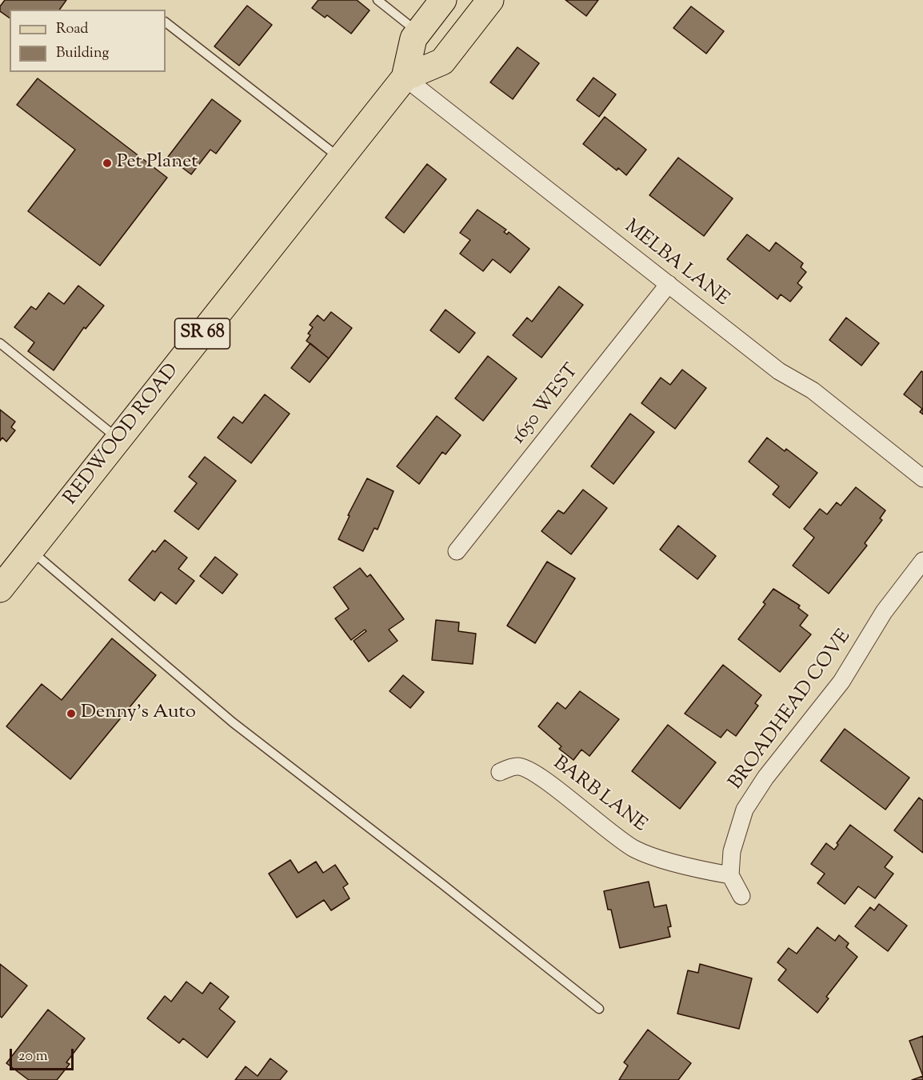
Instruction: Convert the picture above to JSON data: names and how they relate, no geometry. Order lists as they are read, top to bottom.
{
  "streets": {
    "main road": ["SR 68", "REDWOOD ROAD"],
    "street": [
      "MELBA LANE",
      "1650 WEST",
      "BROADHEAD COVE",
      "BARB LANE"
    ]
  },
  "crossings": [
    ["MELBA LANE", "1650 WEST"],
    ["MELBA LANE", "REDWOOD ROAD"],
    ["BROADHEAD COVE", "BARB LANE"]
  ],
  "places": ["Pet Planet", "Denny's Auto"],
  "legend": ["Road", "Building"],
  "scale_bar": "20 m"
}
